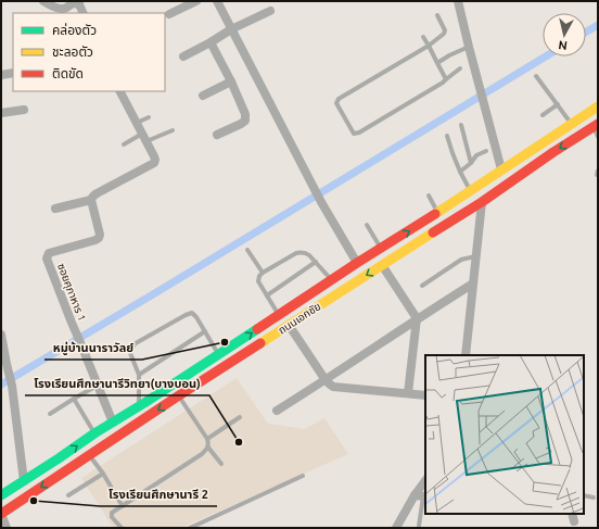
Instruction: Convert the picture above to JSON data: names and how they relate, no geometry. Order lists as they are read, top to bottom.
{
  "streets": {
    "main road": ["ถนนเอกชัย"],
    "street": ["ซอยศุภาหาร 1"]
  },
  "crossings": [
    ["ซอยศุภาหาร 1", "ถนนเอกชัย"]
  ],
  "places": ["หมู่บ้านนาราวัลย์", "โรงเรียนศึกษานารีวิทยา(บางบอน)", "โรงเรียนศึกษานารี 2"],
  "legend": ["คล่องตัว", "ชะลอตัว", "ติดขัด"],
  "north": "bottom"
}
